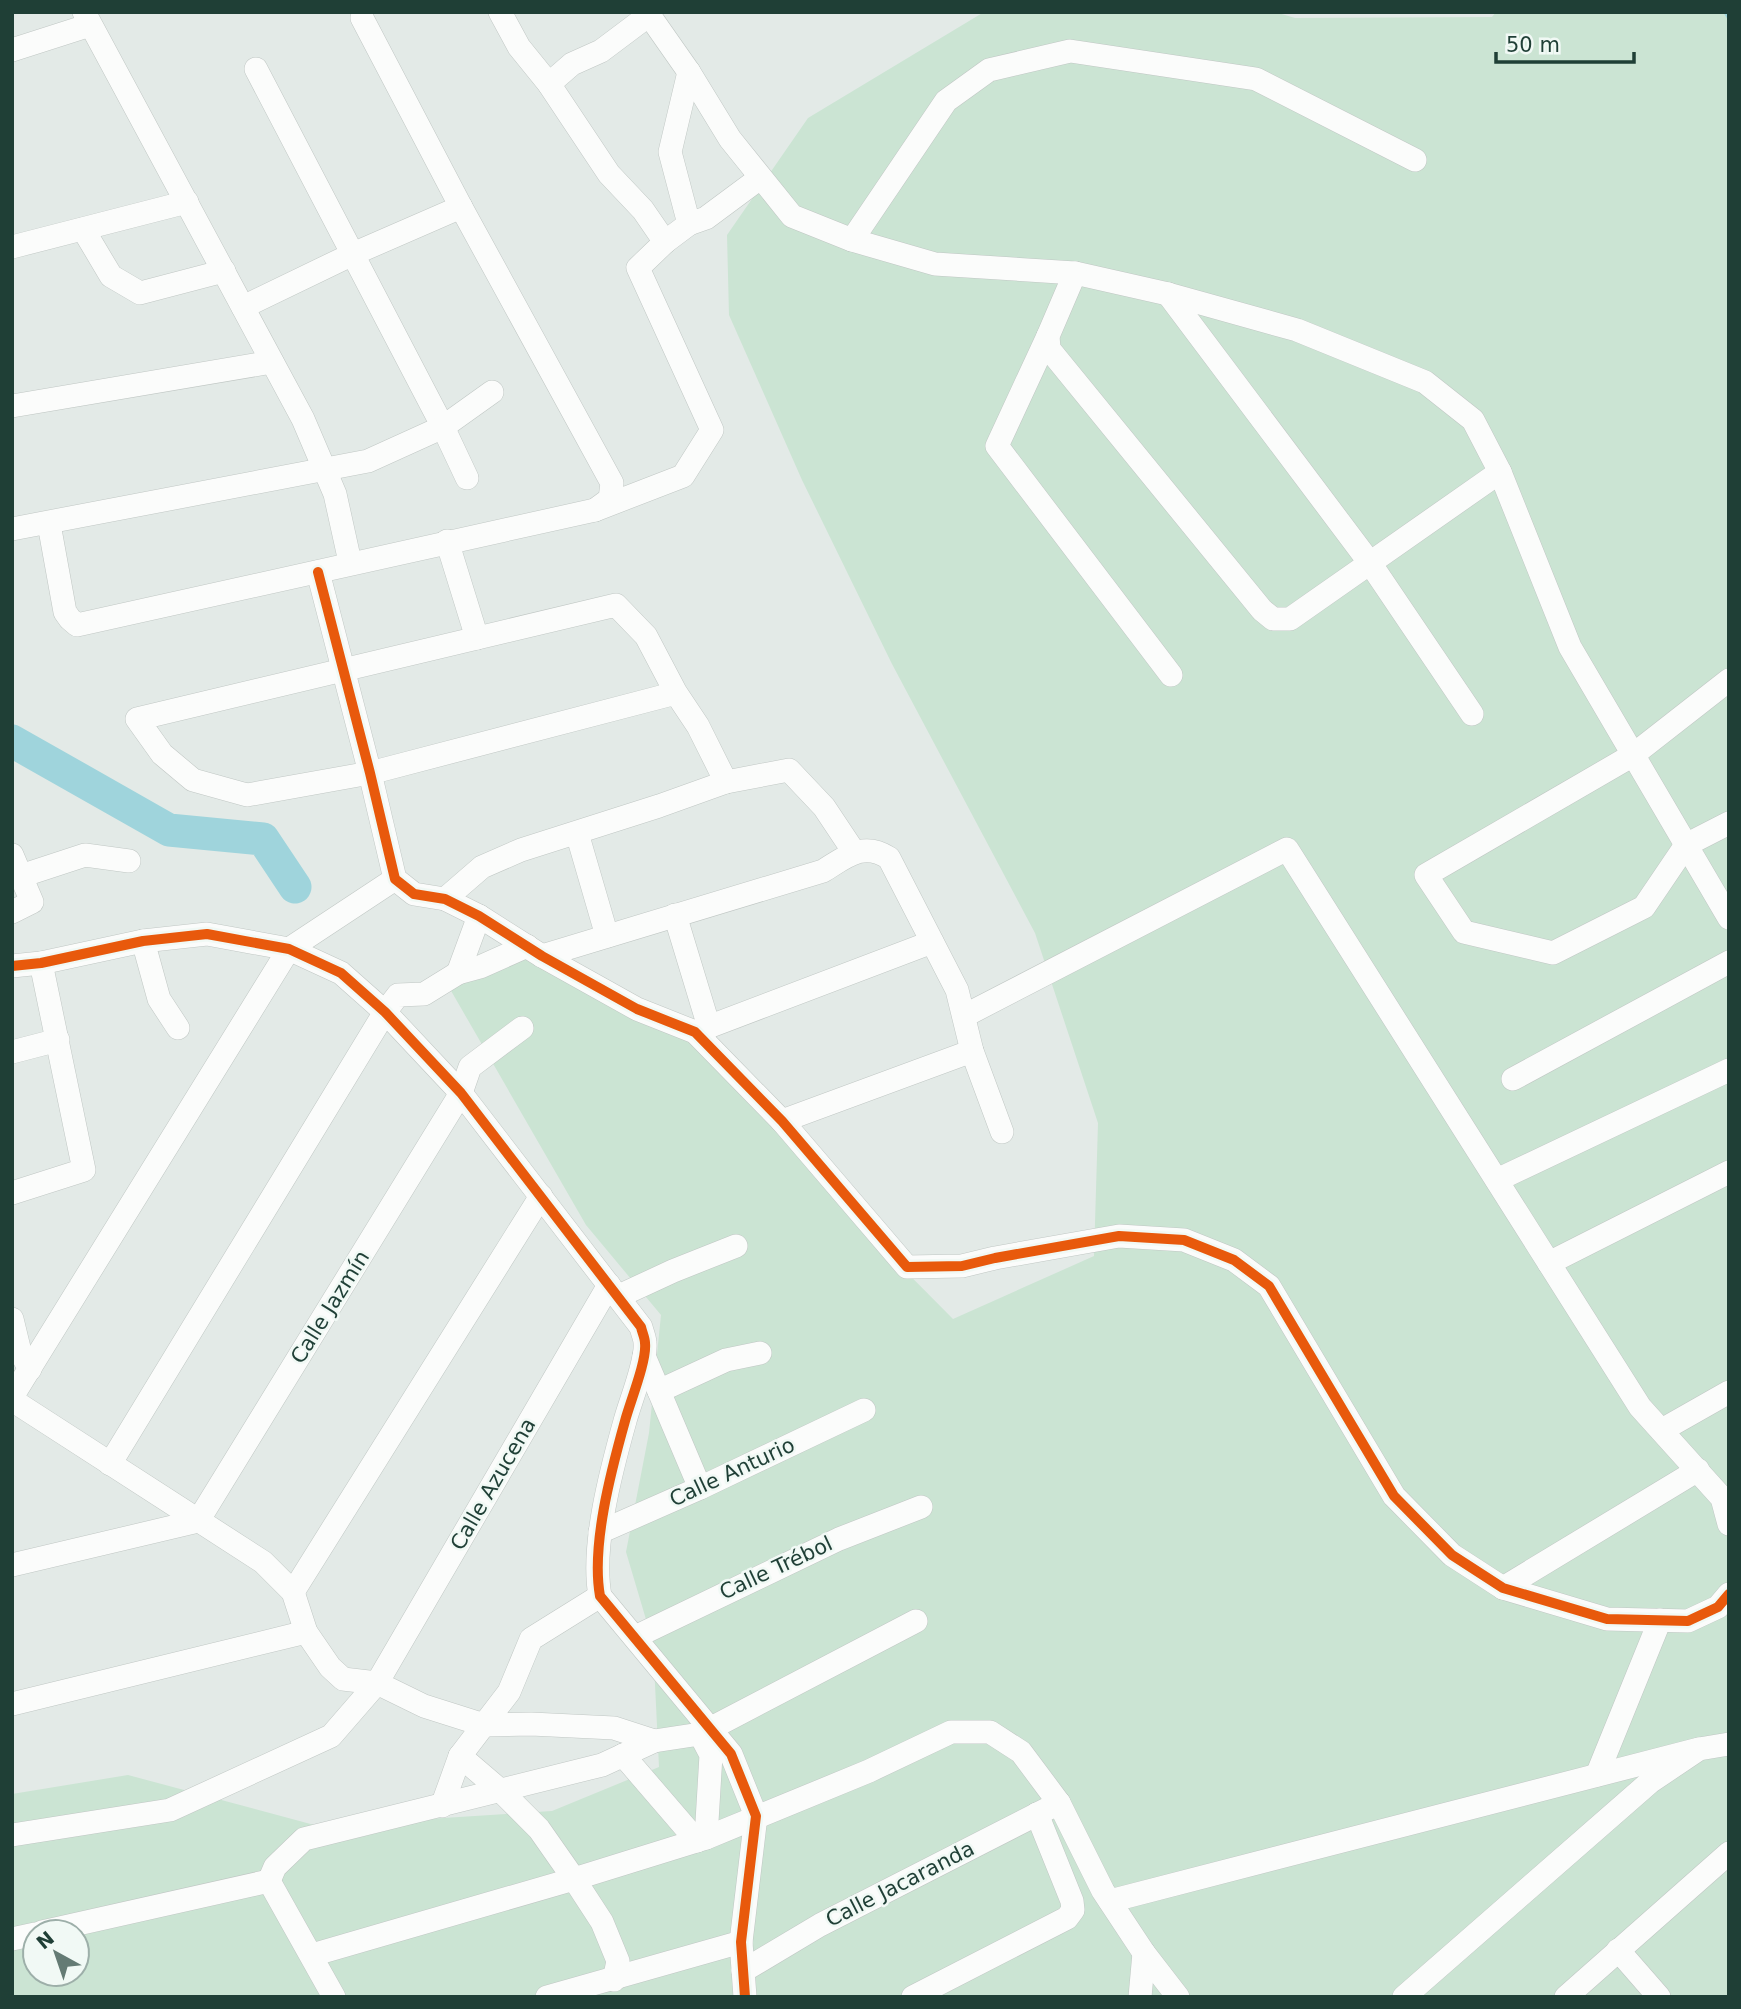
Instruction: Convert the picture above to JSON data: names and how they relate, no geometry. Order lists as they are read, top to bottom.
{
  "streets": {
    "street": [
      "Calle Jazmín",
      "Calle Anturio",
      "Calle Azucena",
      "Calle Trébol",
      "Calle Jacaranda"
    ]
  },
  "scale_bar": "50 m",
  "north": "top left"
}
